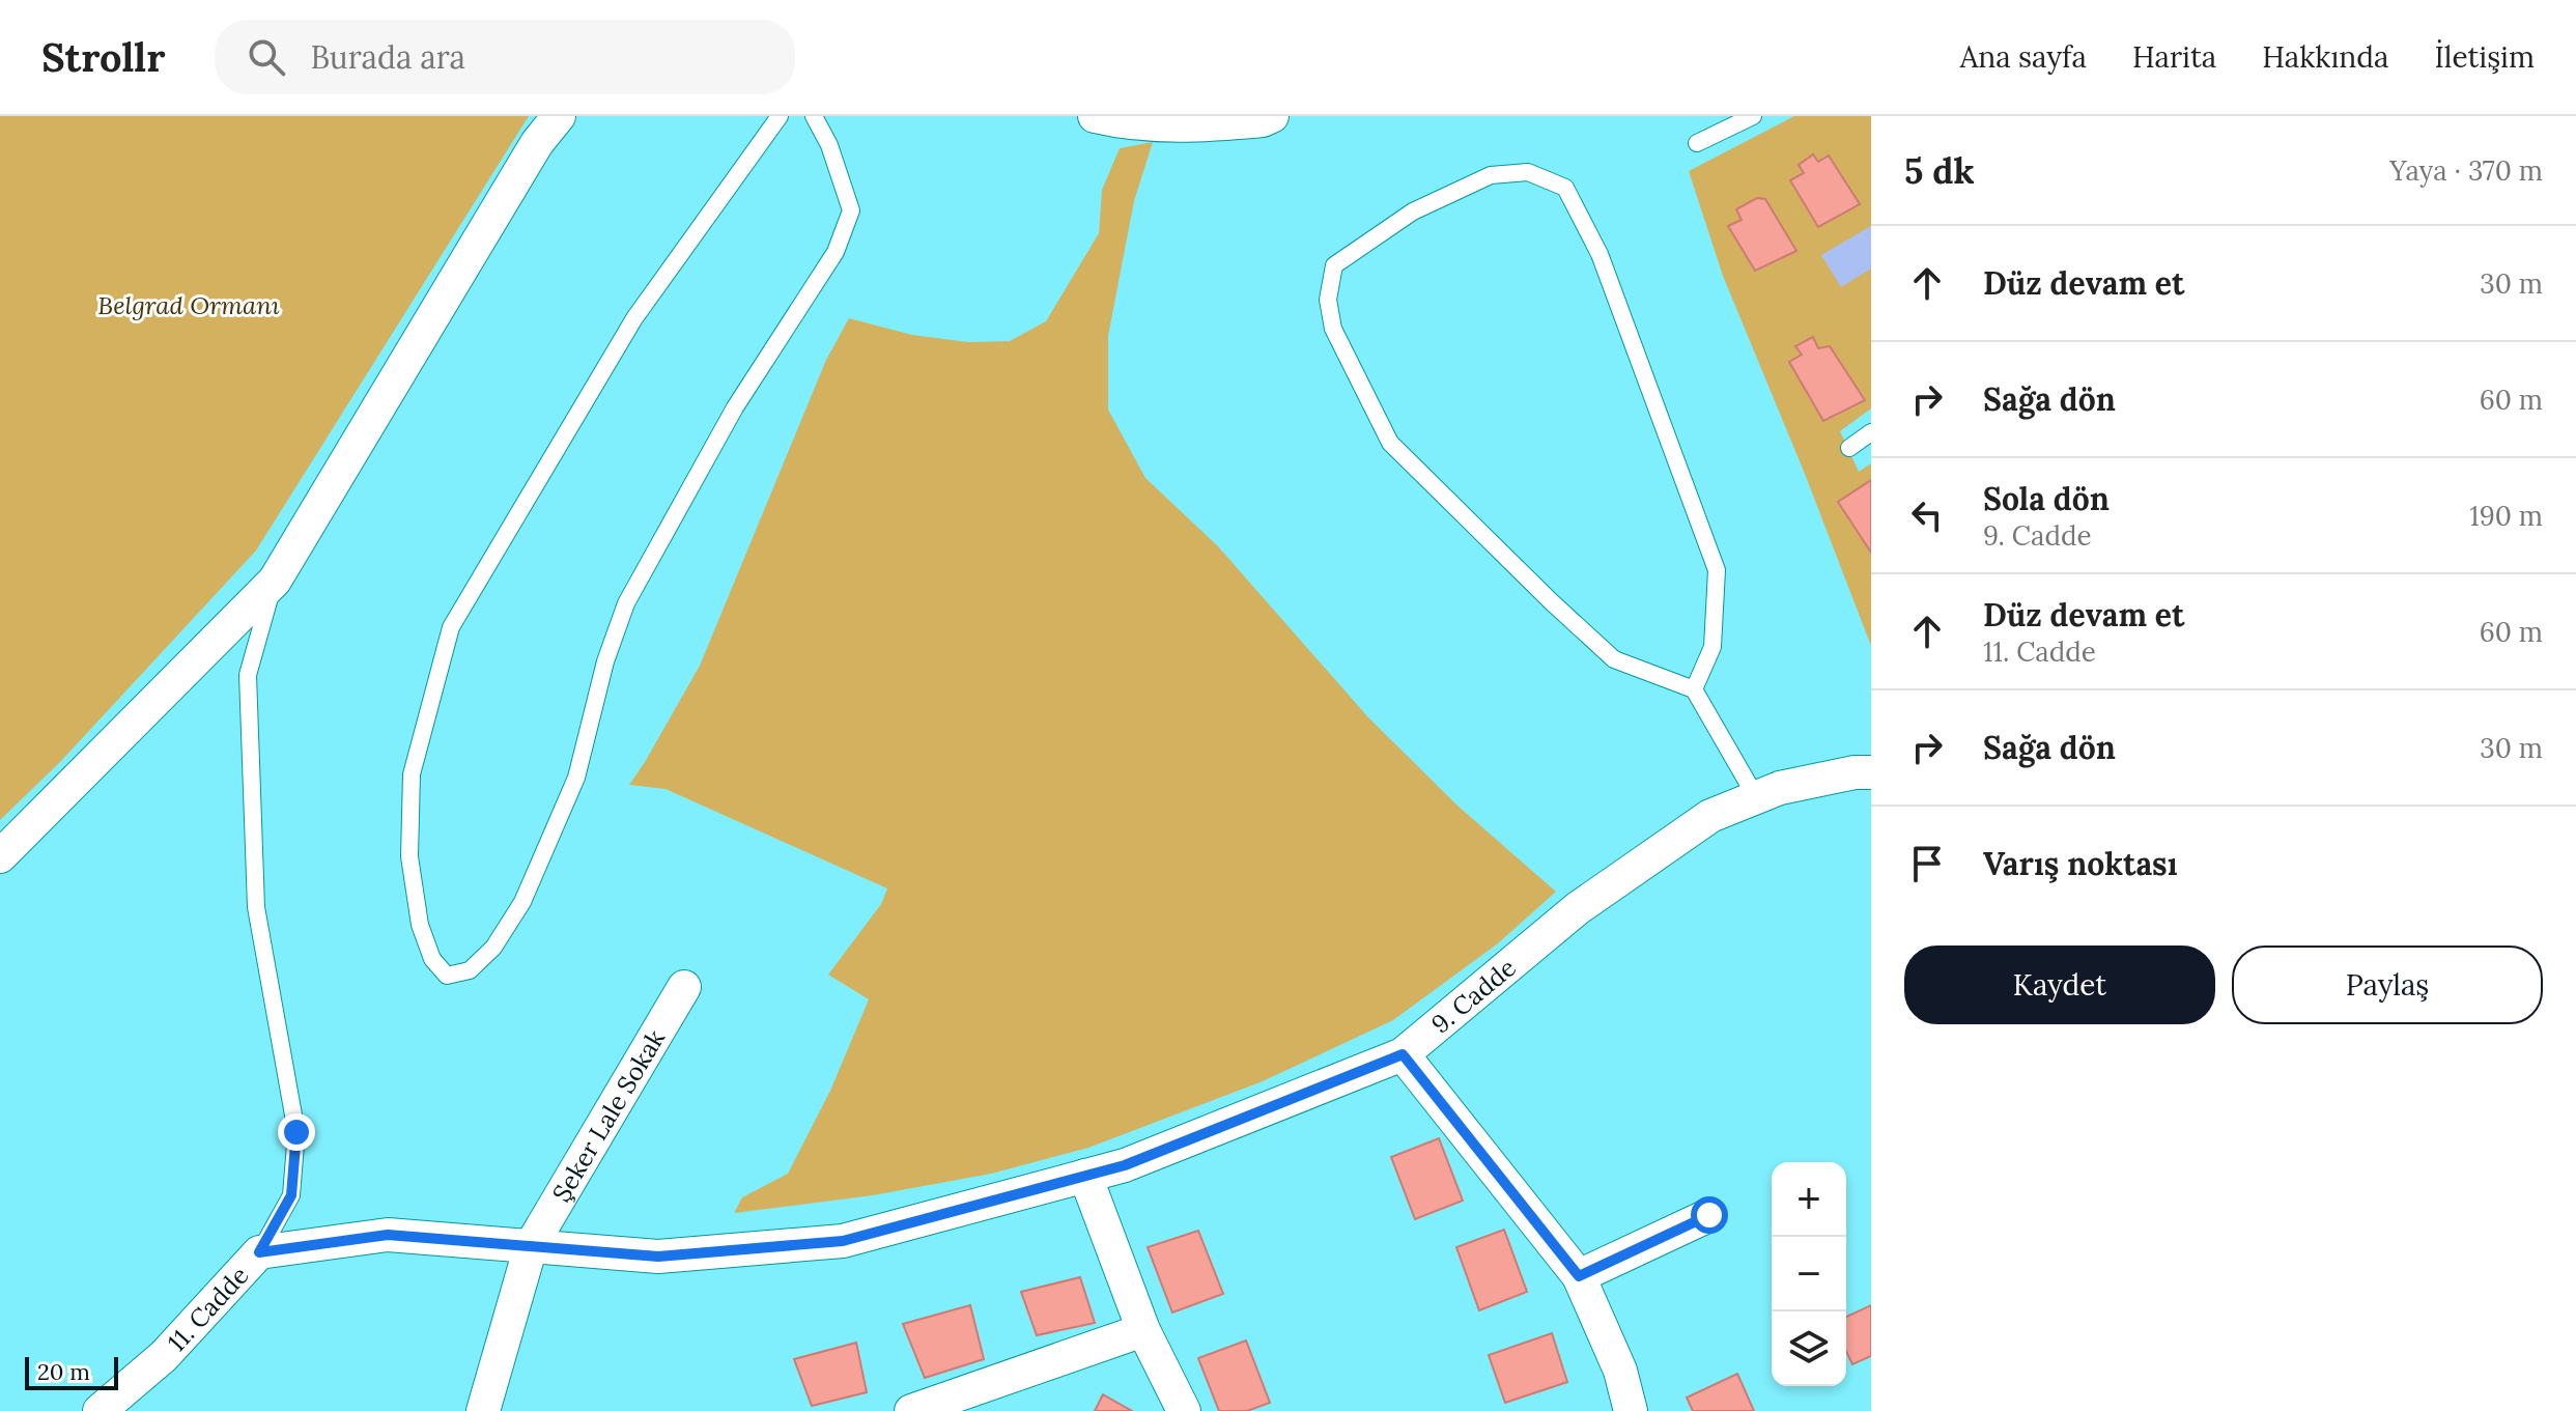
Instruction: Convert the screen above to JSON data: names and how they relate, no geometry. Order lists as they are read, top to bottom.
{
  "streets": {
    "street": ["9. Cadde", "Şeker Lale Sokak", "11. Cadde"]
  },
  "crossings": [
    ["9. Cadde", "Şeker Lale Sokak"],
    ["9. Cadde", "11. Cadde"],
    ["Şeker Lale Sokak", "11. Cadde"]
  ],
  "parks": ["Belgrad Ormanı"],
  "scale_bar": "20 m",
  "page": {
    "header": "Strollr",
    "search": "Burada ara",
    "nav": [
      "Ana sayfa",
      "Harita",
      "Hakkında",
      "İletişim"
    ],
    "heading": ["5 dk", "Yaya · 370 m"],
    "list": [
      ["Düz devam et", "30 m"],
      ["Sağa dön", "60 m"],
      ["Sola dön", "9. Cadde", "190 m"],
      ["Düz devam et", "11. Cadde", "60 m"],
      ["Sağa dön", "30 m"],
      "Varış noktası"
    ],
    "buttons": ["Kaydet", "Paylaş"],
    "map_buttons": ["+", "−"],
    "scale": "20 m"
  }
}
